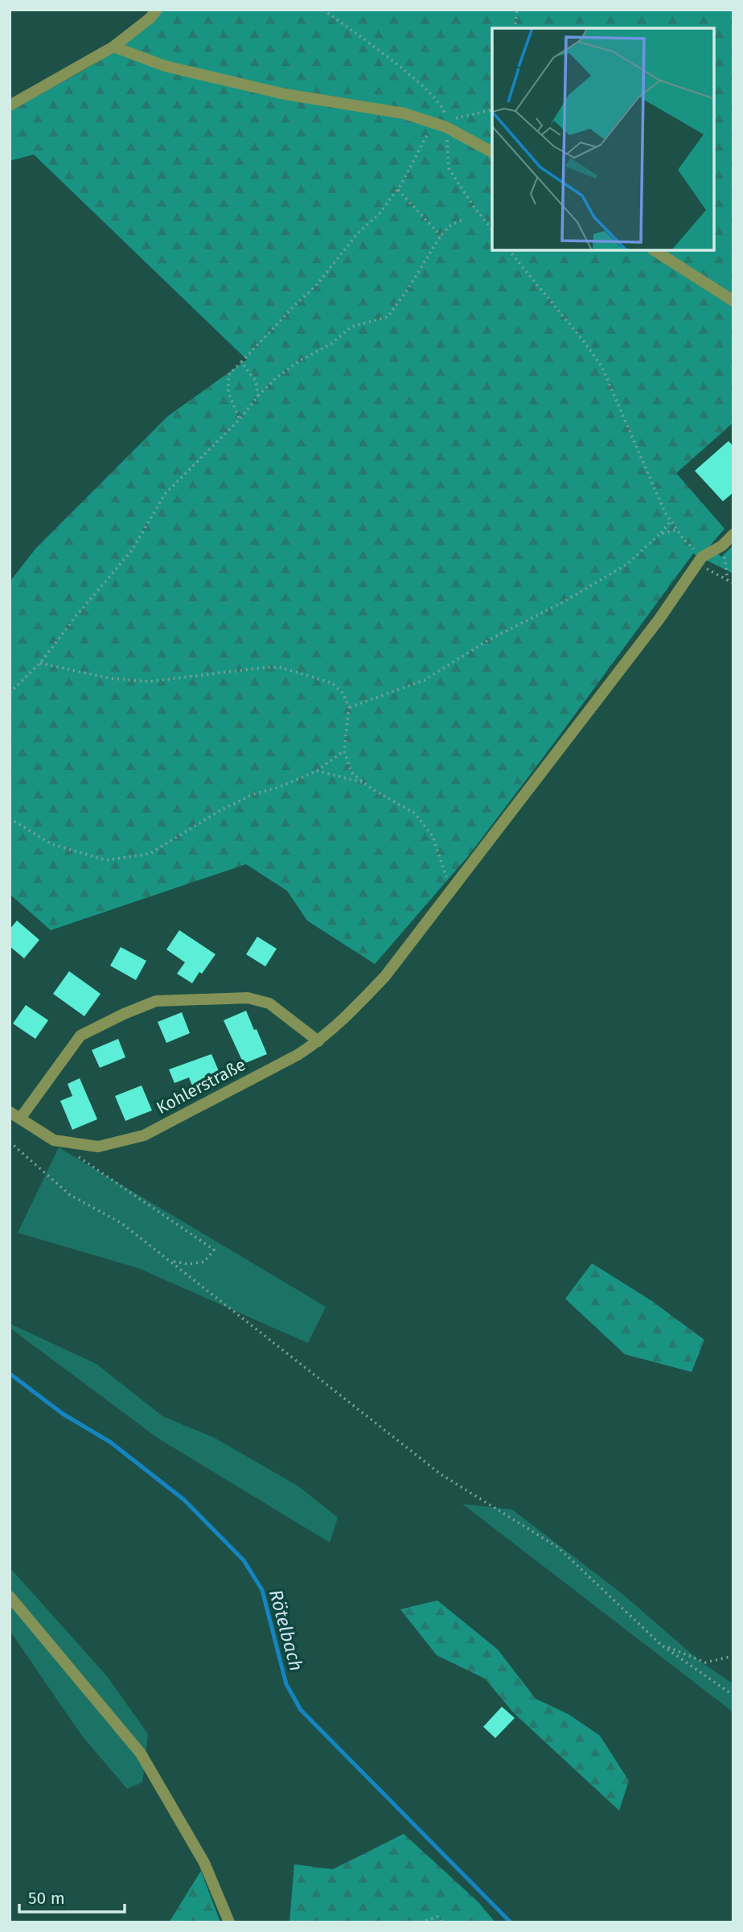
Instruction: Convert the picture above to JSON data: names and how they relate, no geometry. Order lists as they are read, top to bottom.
{
  "streets": {
    "street": ["Kohlerstraße"]
  },
  "water": ["Rötelbach"],
  "scale_bar": "50 m"
}
